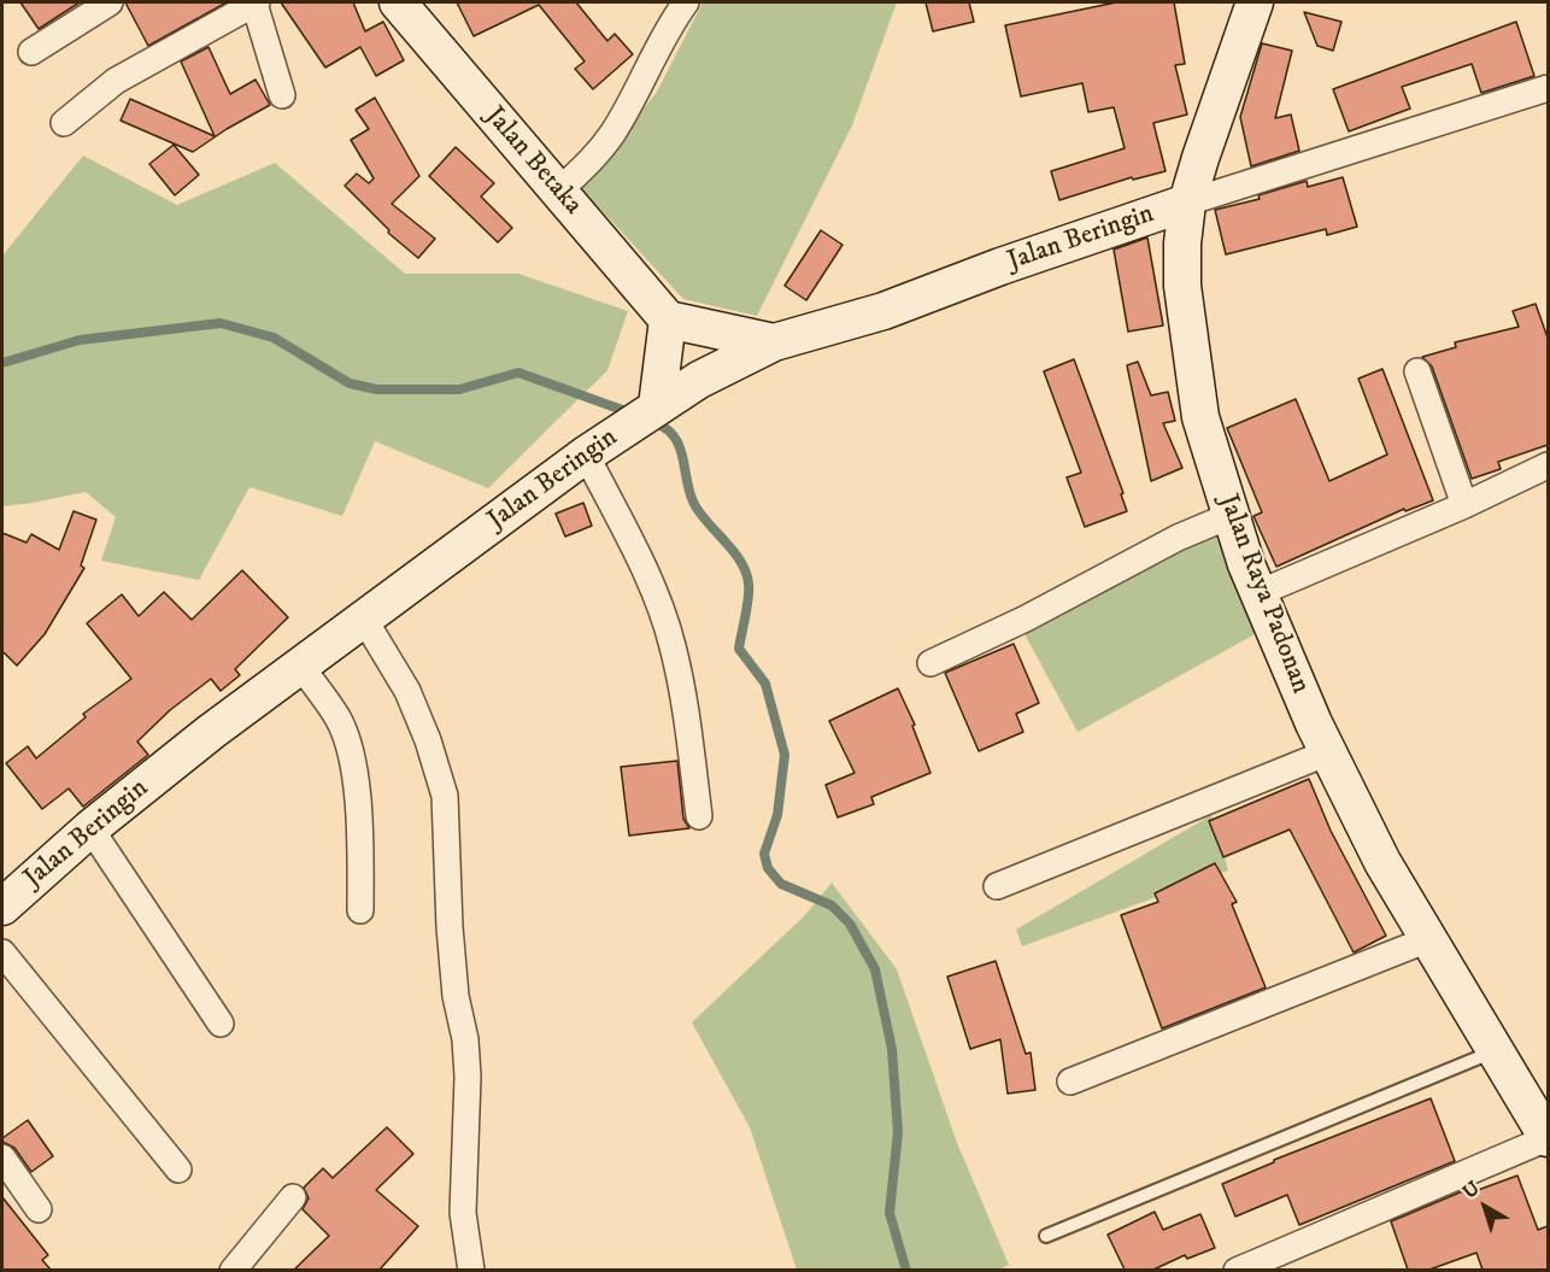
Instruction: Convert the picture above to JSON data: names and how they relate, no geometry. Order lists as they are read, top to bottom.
{
  "streets": {
    "street": ["Jalan Betaka", "Jalan Beringin", "Jalan Raya Padonan"]
  },
  "crossings": [
    ["Jalan Beringin", "Jalan Raya Padonan"]
  ],
  "north": "top left"
}
